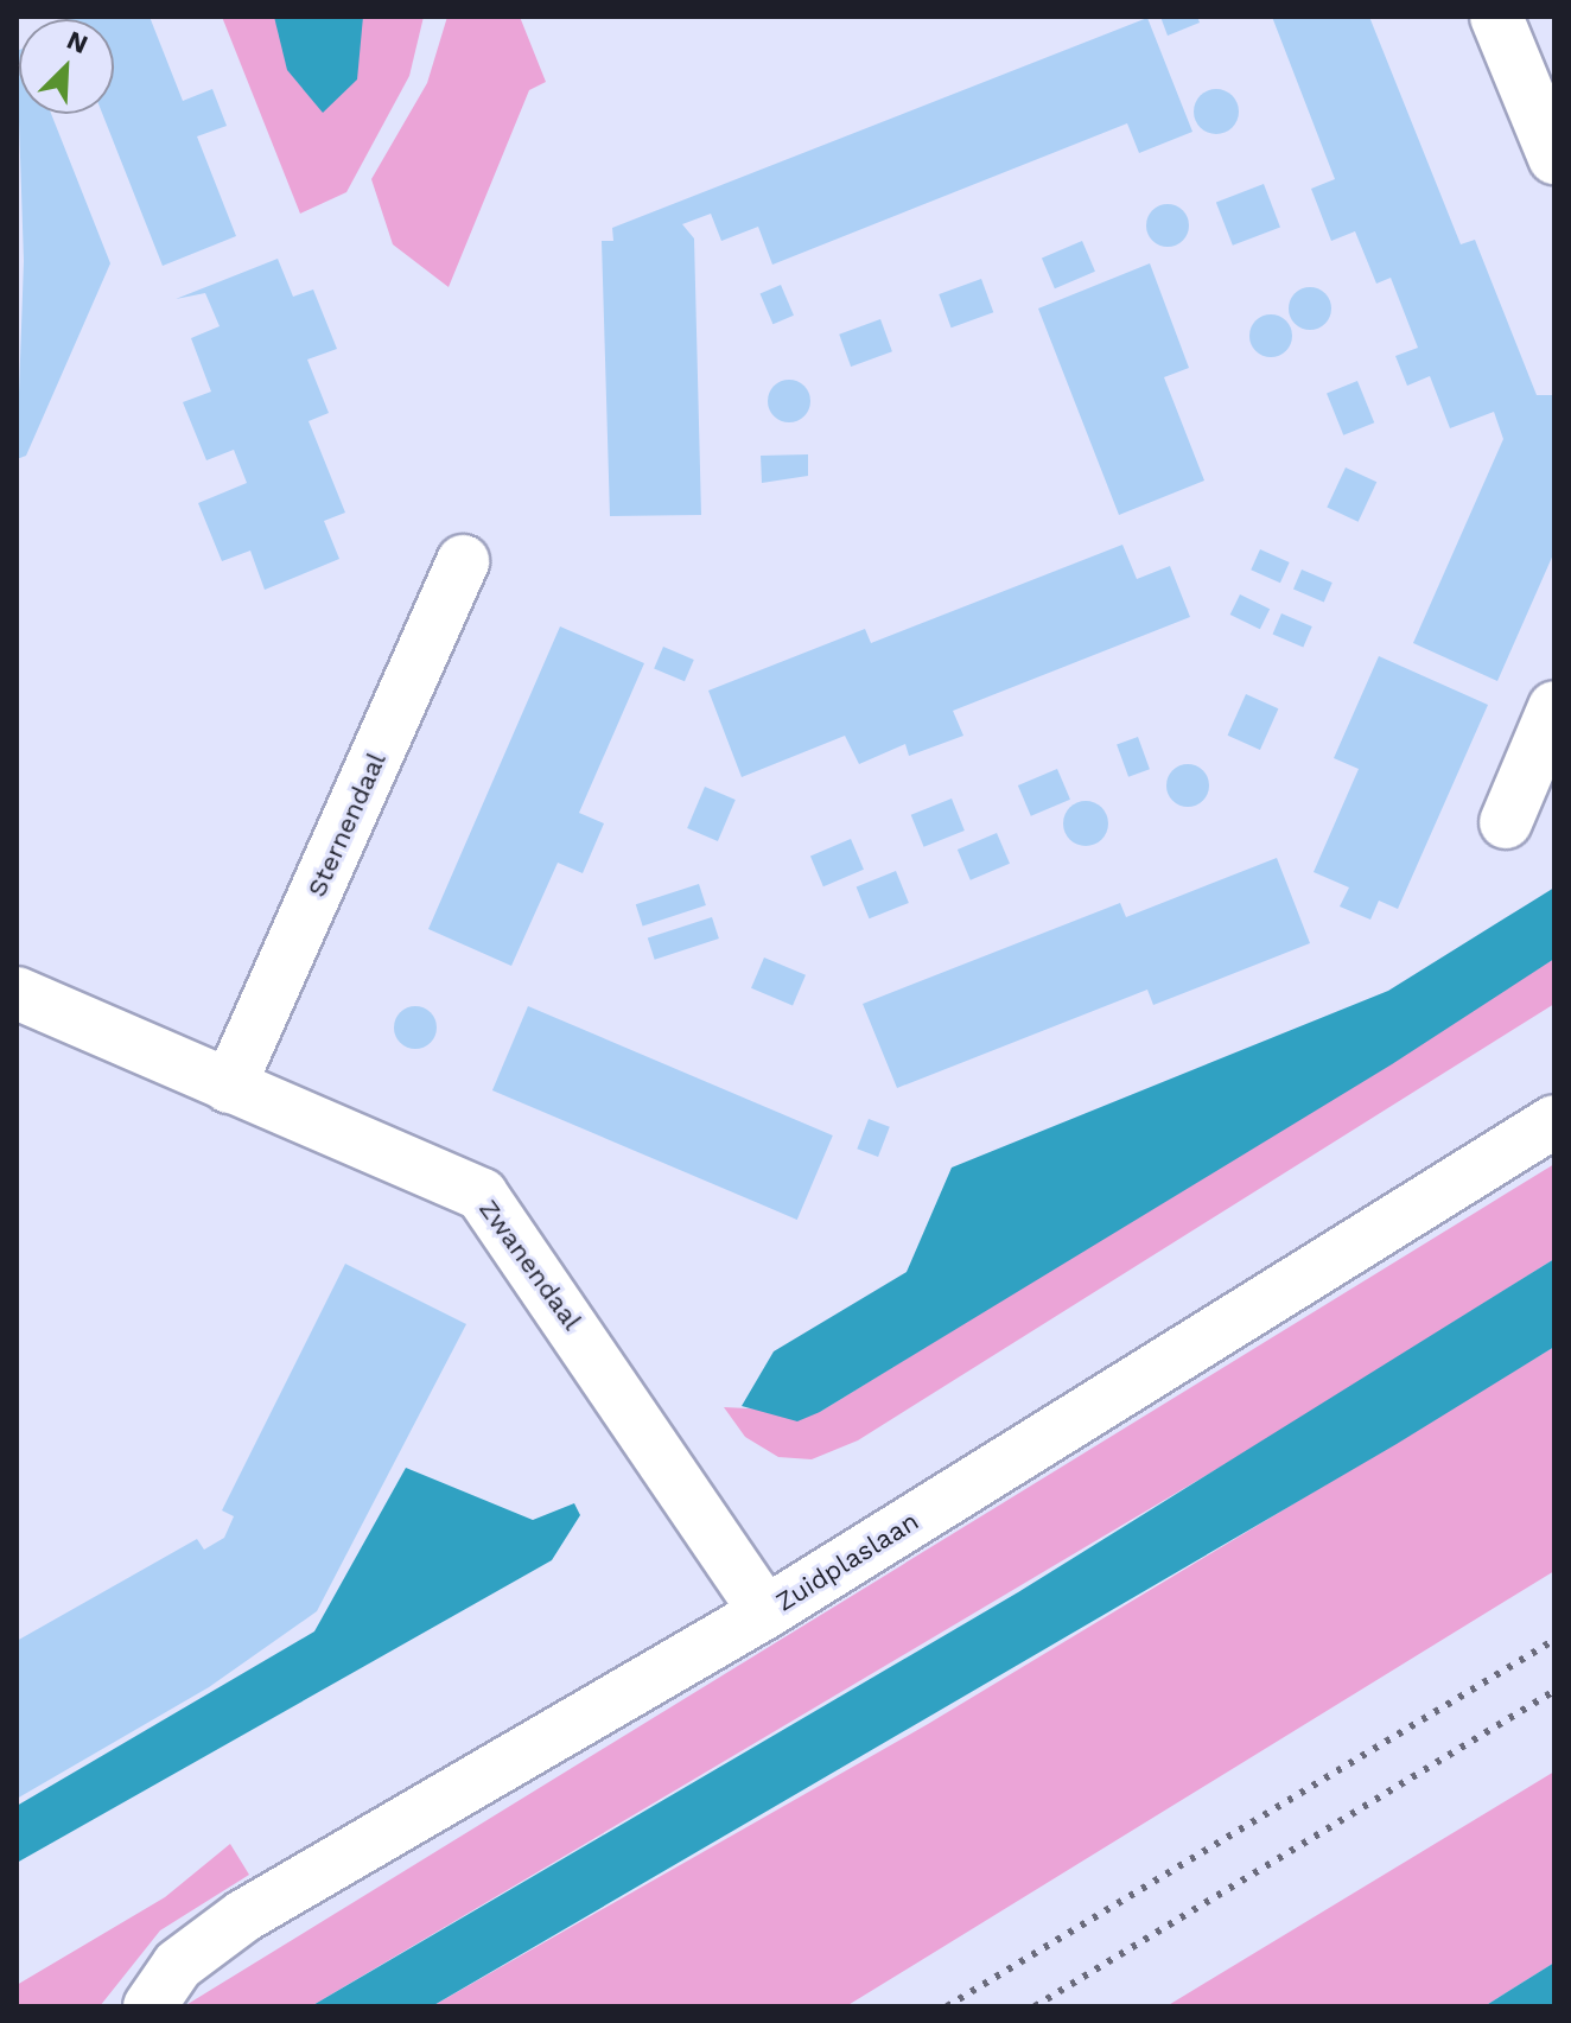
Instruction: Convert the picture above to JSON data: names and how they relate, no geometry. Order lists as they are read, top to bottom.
{
  "streets": {
    "street": ["Sternendaal", "Zwanendaal", "Zuidplaslaan"]
  },
  "crossings": [
    ["Sternendaal", "Zwanendaal"],
    ["Zwanendaal", "Zuidplaslaan"]
  ],
  "north": "top right"
}
